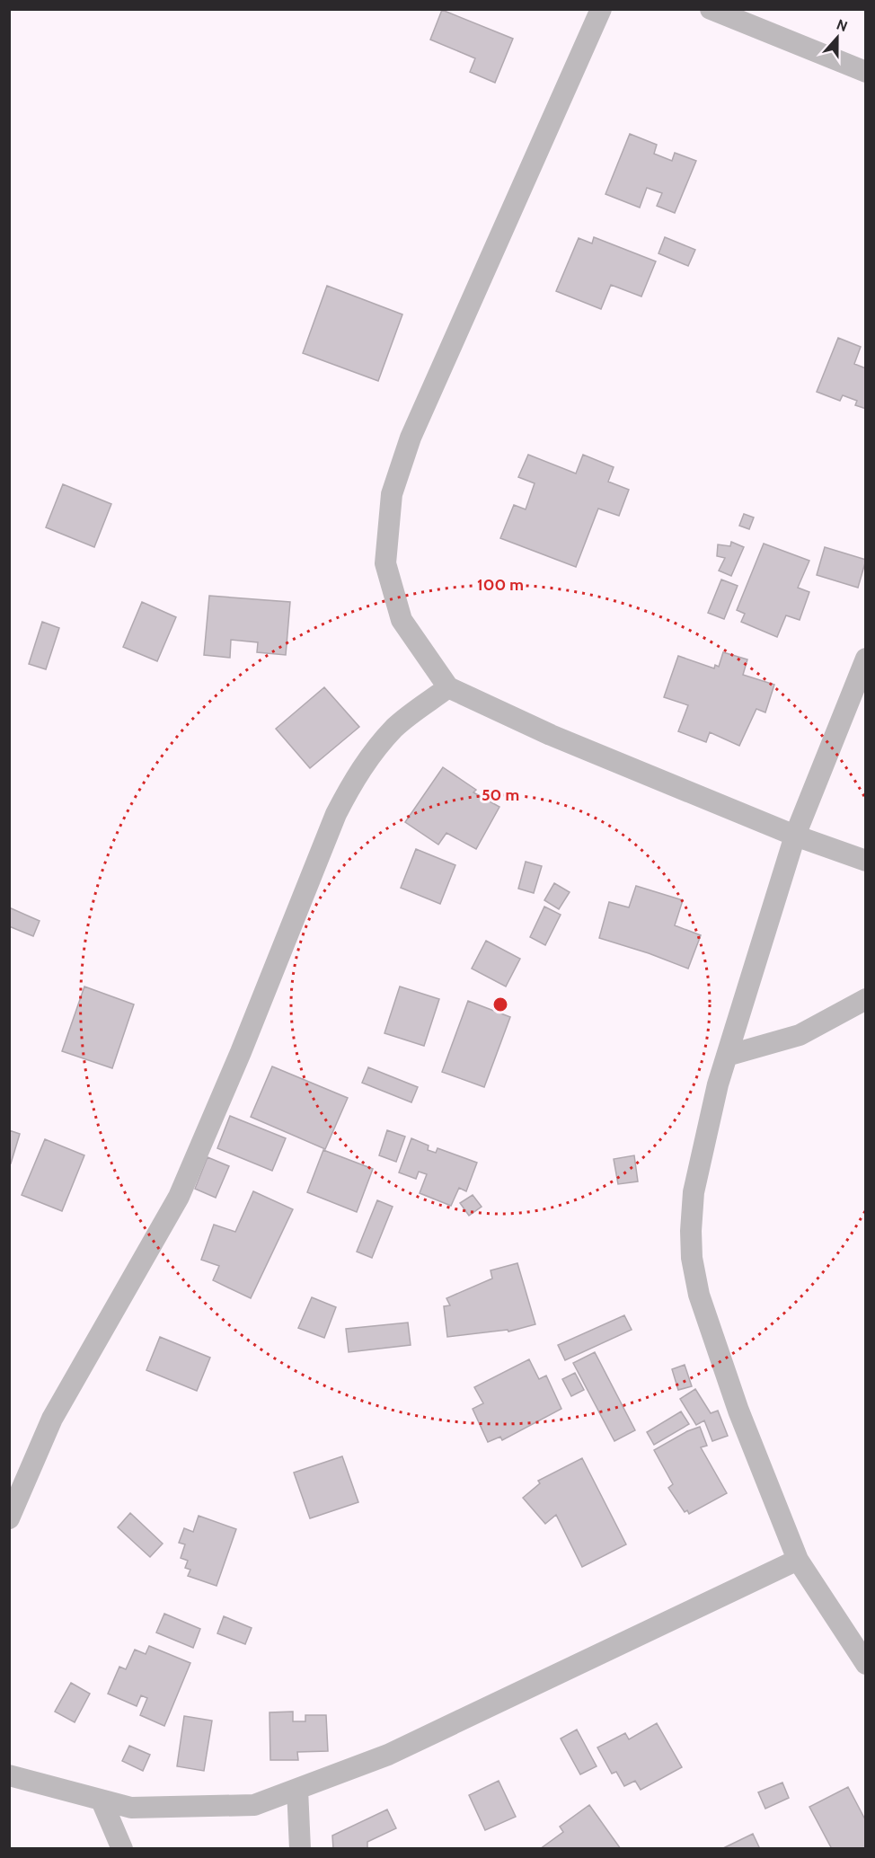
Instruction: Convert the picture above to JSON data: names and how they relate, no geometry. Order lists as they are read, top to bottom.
{
  "north": "top",
  "rings": ["100 m", "50 m"]
}
